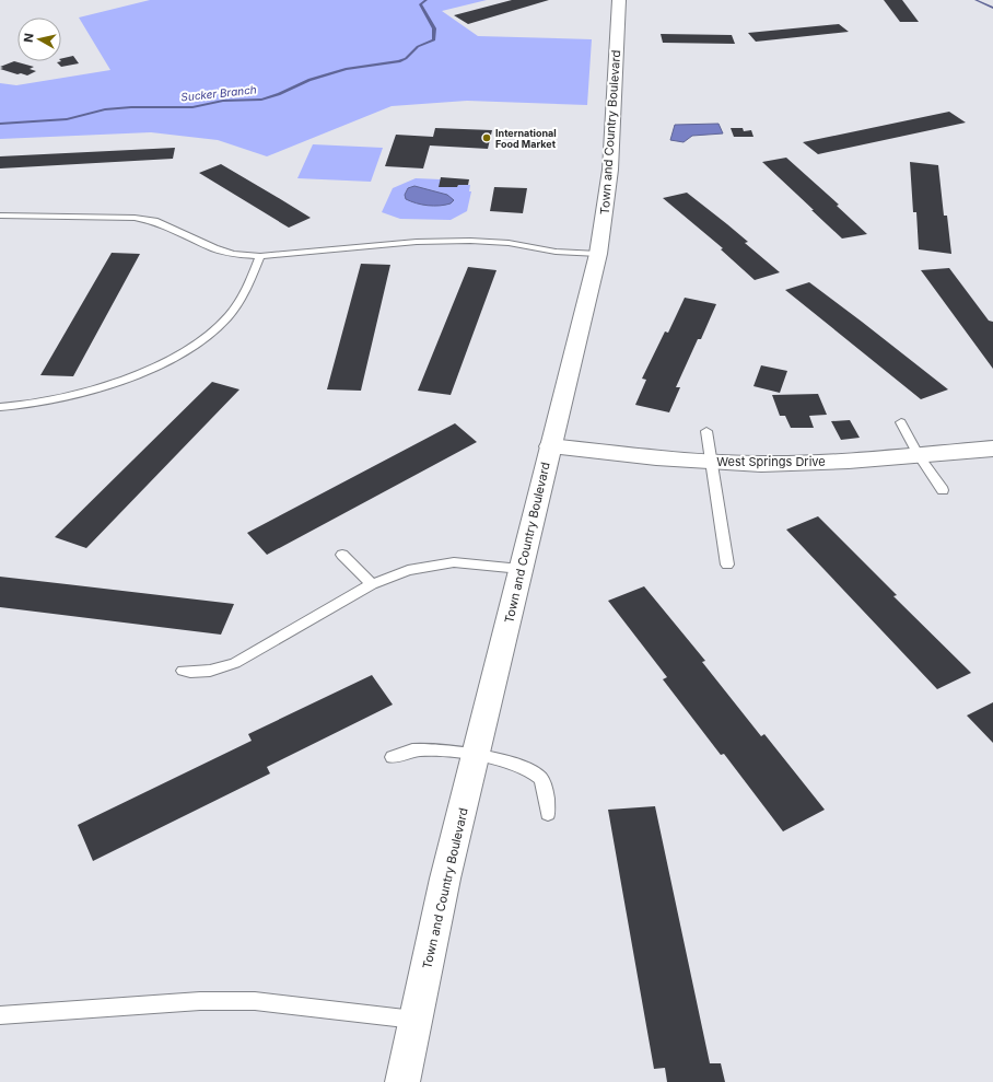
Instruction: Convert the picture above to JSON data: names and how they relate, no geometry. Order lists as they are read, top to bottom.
{
  "streets": {
    "street": ["Town and Country Boulevard", "West Springs Drive"]
  },
  "crossings": [
    ["Town and Country Boulevard", "West Springs Drive"]
  ],
  "water": ["Sucker Branch"],
  "places": ["International Food Market"],
  "north": "left"
}
